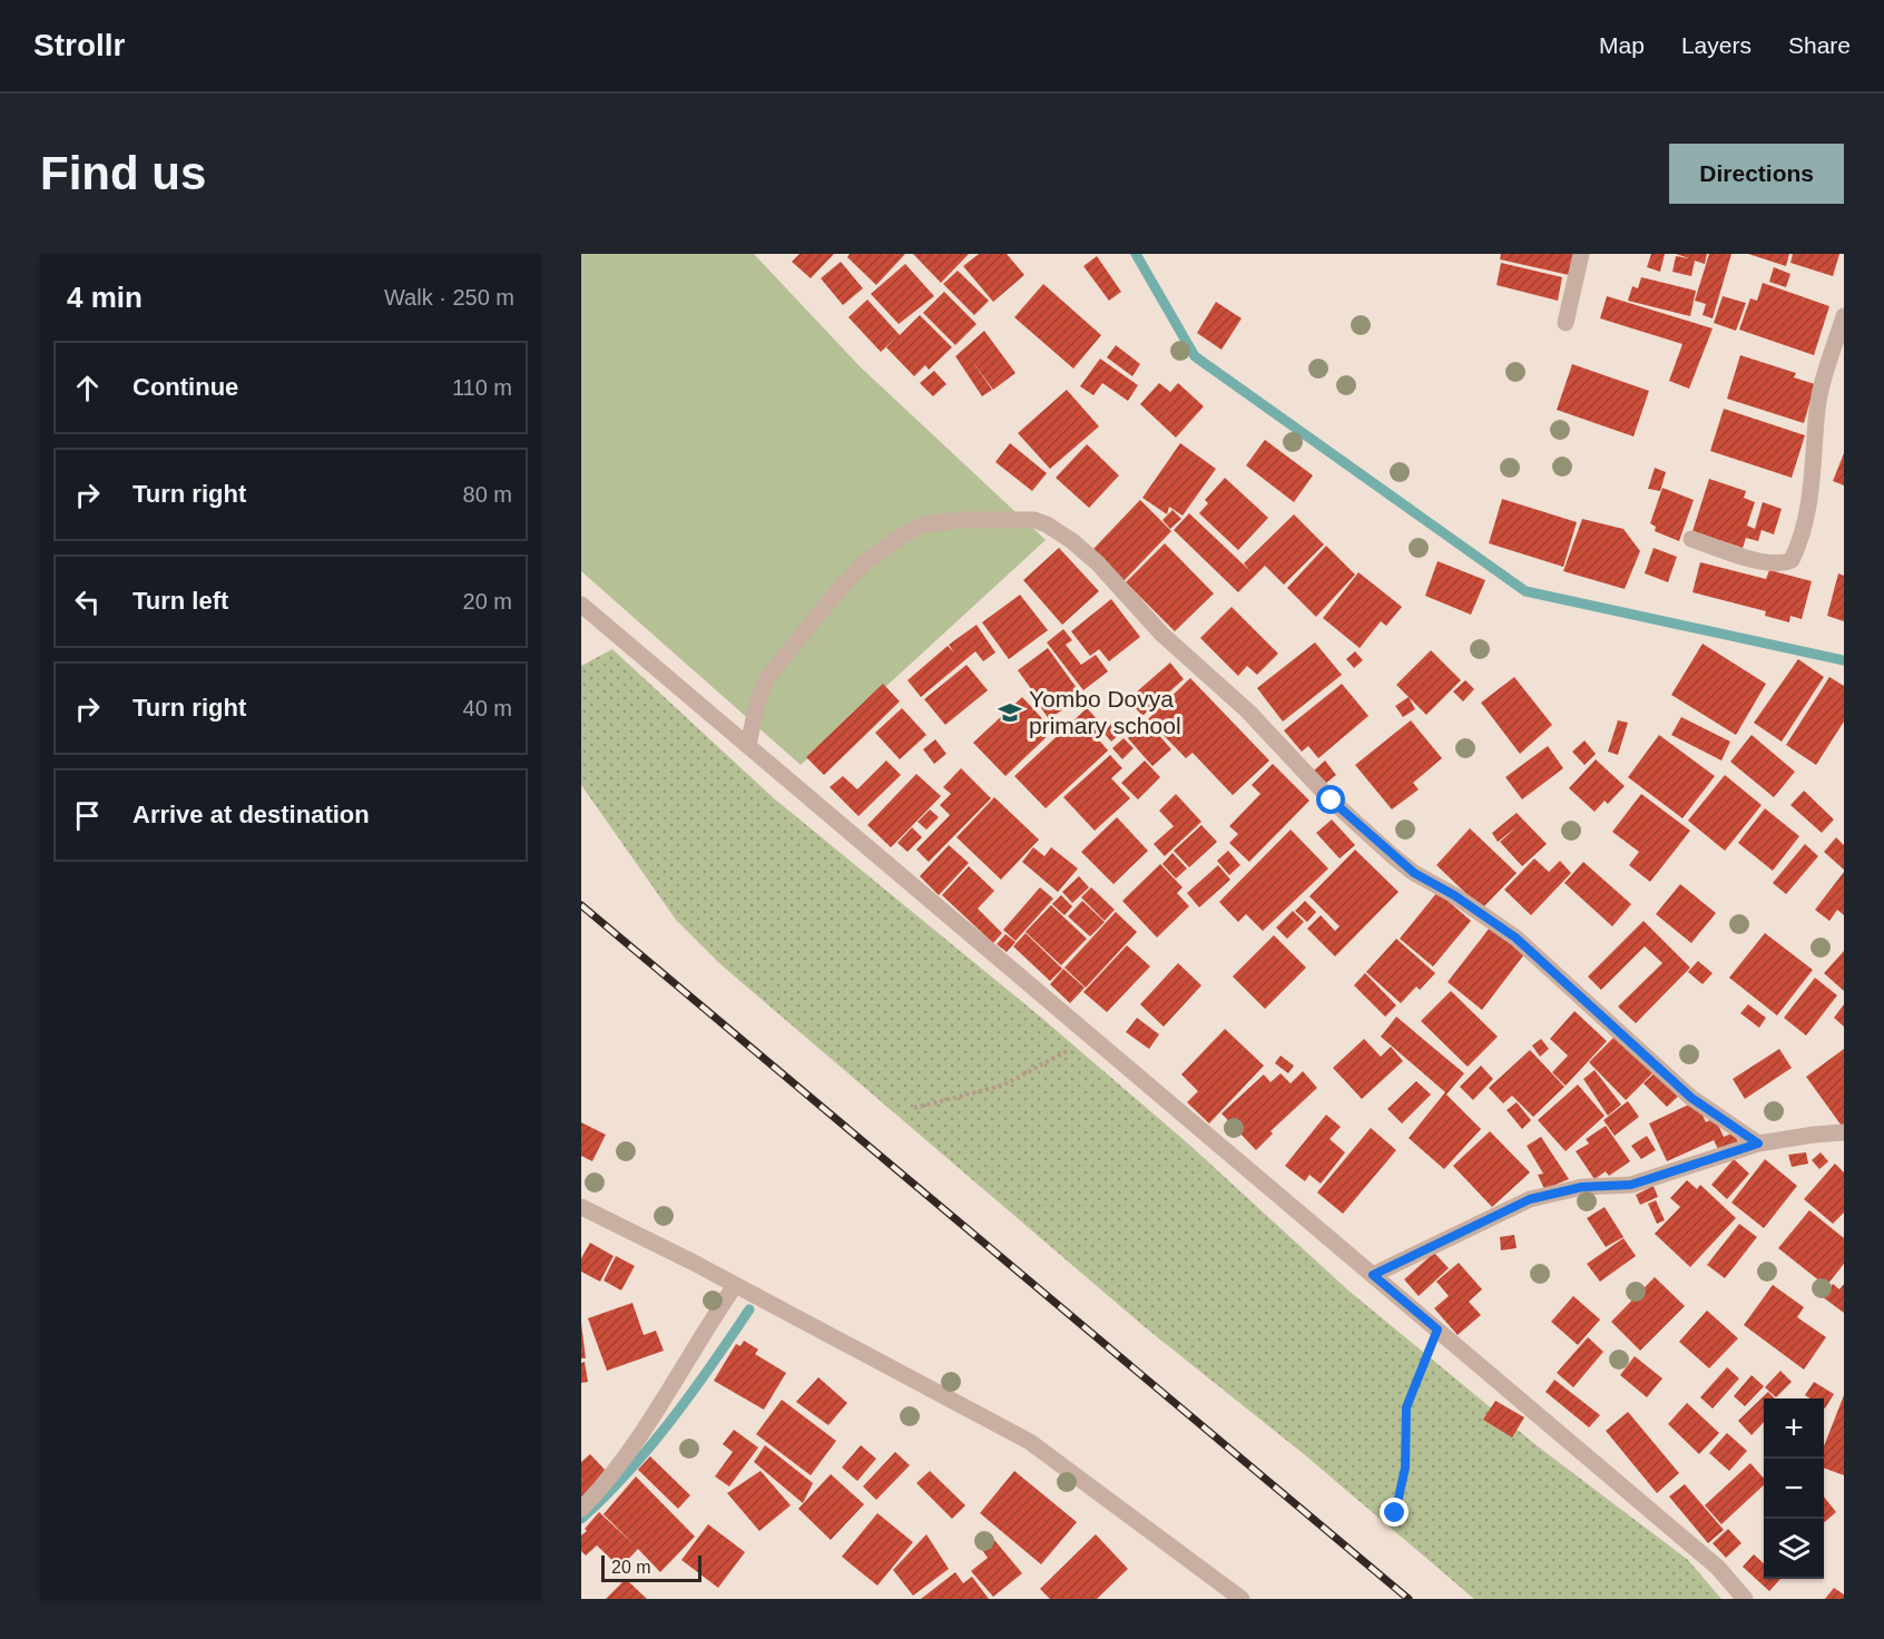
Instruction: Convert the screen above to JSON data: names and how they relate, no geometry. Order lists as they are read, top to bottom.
{
  "places": {
    "school or university": ["Yombo Dovya primary school"]
  },
  "scale_bar": "20 m",
  "page": {
    "header": "Strollr",
    "nav": ["Map", "Layers", "Share"],
    "buttons": "Directions",
    "title": "Find us",
    "heading": ["4 min", "Walk · 250 m"],
    "list": [
      ["Continue", "110 m"],
      ["Turn right", "80 m"],
      ["Turn left", "20 m"],
      ["Turn right", "40 m"],
      "Arrive at destination"
    ],
    "map_buttons": ["+", "−"],
    "scale": "20 m"
  }
}
